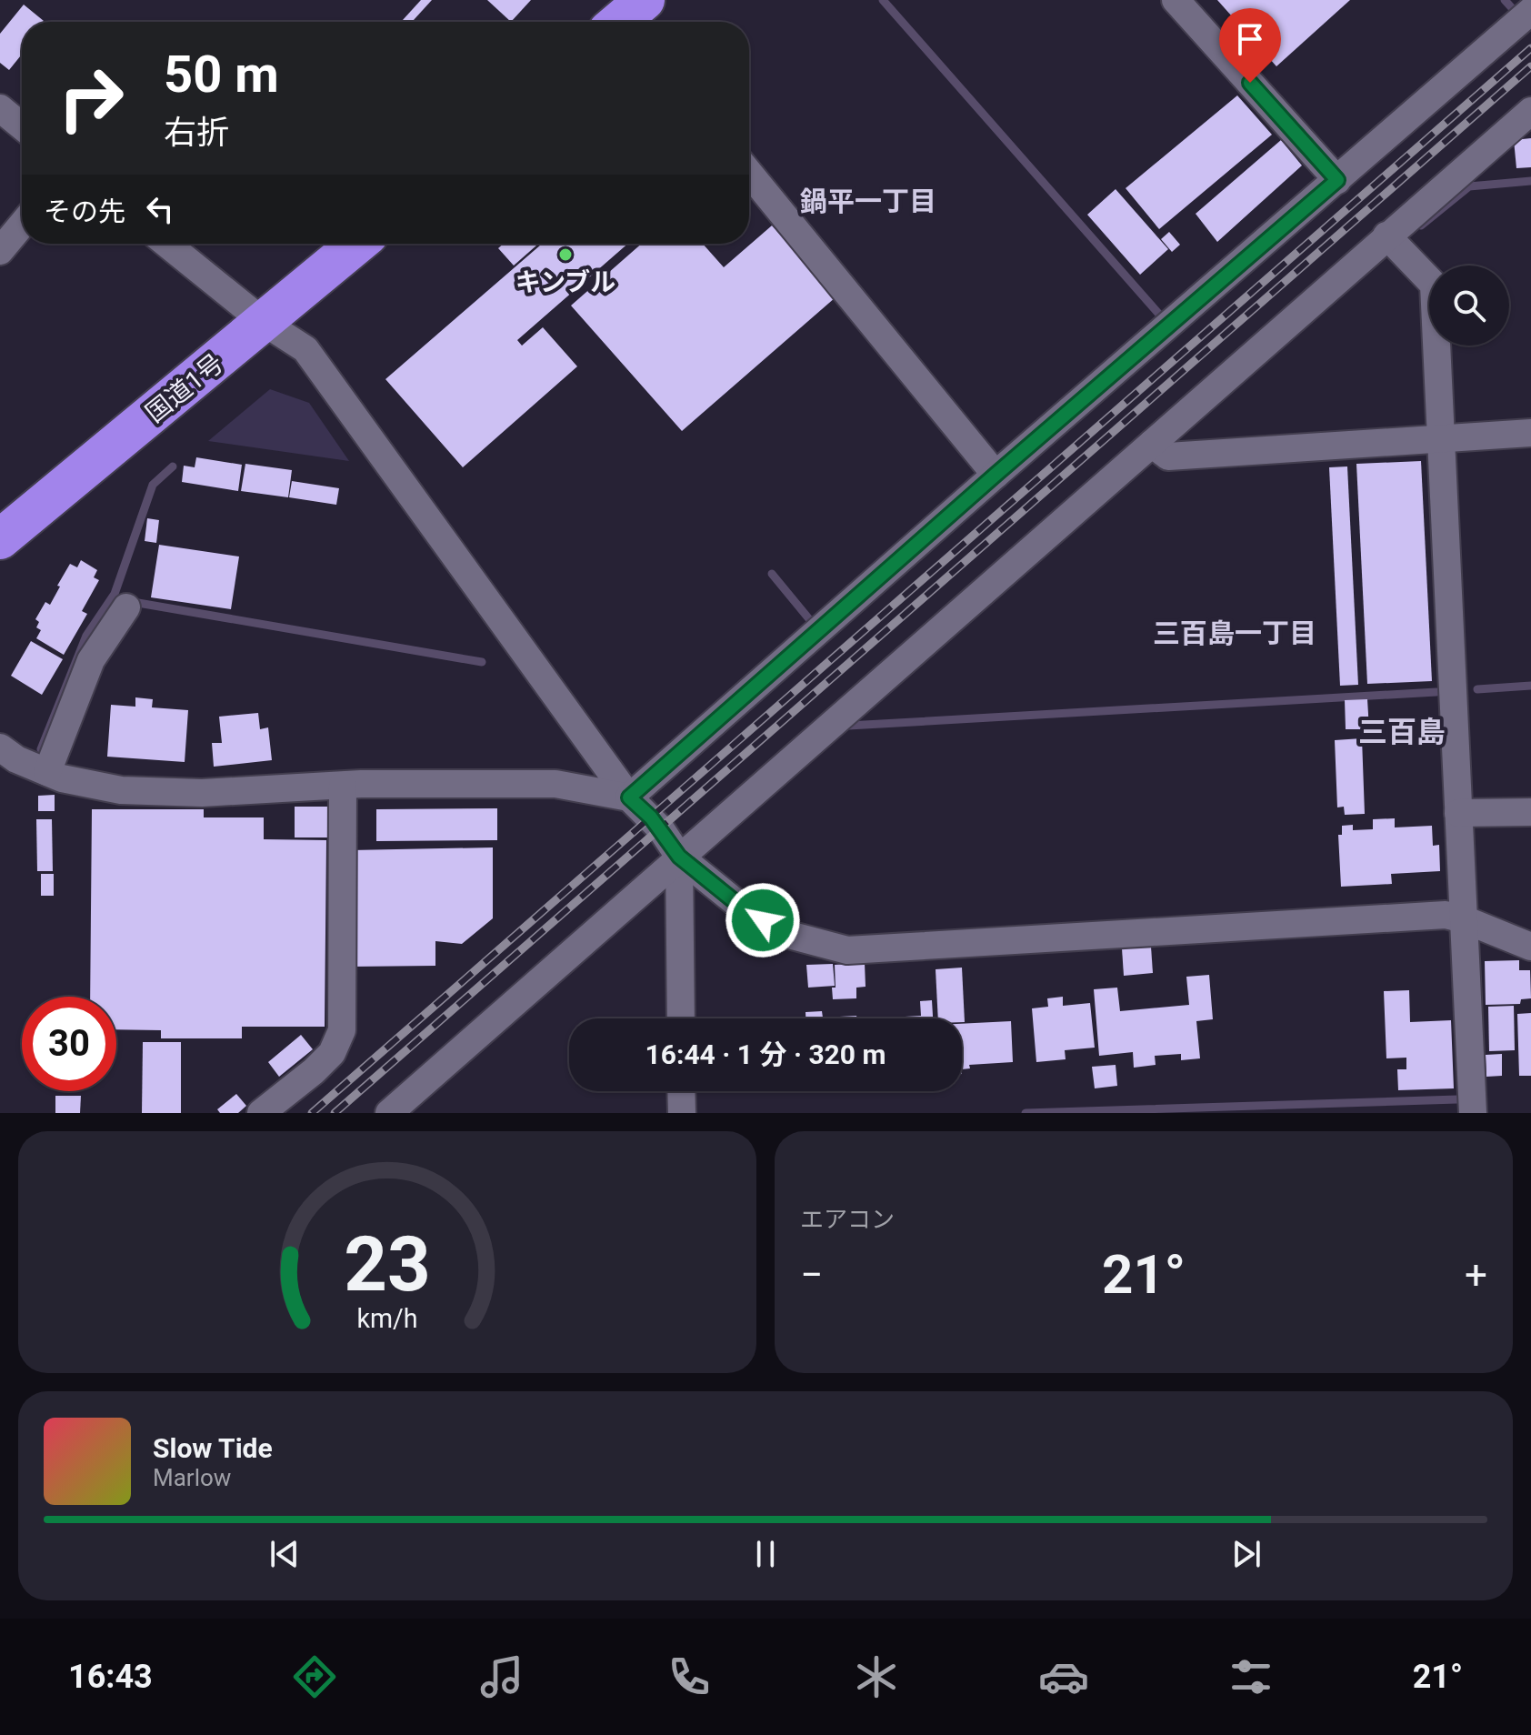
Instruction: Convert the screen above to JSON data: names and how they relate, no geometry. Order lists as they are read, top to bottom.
{
  "streets": {
    "highway": ["国道1号"]
  },
  "districts": ["鍋平一丁目", "三百島一丁目", "三百島"],
  "places": ["キンブル"],
  "page": {
    "turn": ["50 m", "右折"],
    "then": "その先",
    "limit": "30",
    "trip": "16:44 · 1 分 · 320 m",
    "tile": "エアコン",
    "heat": ["−", "21°", "+"],
    "song": ["Slow Tide", "Marlow"],
    "tabs": ["16:43", "21°"],
    "gauge": ["23", "km/h"]
  }
}
